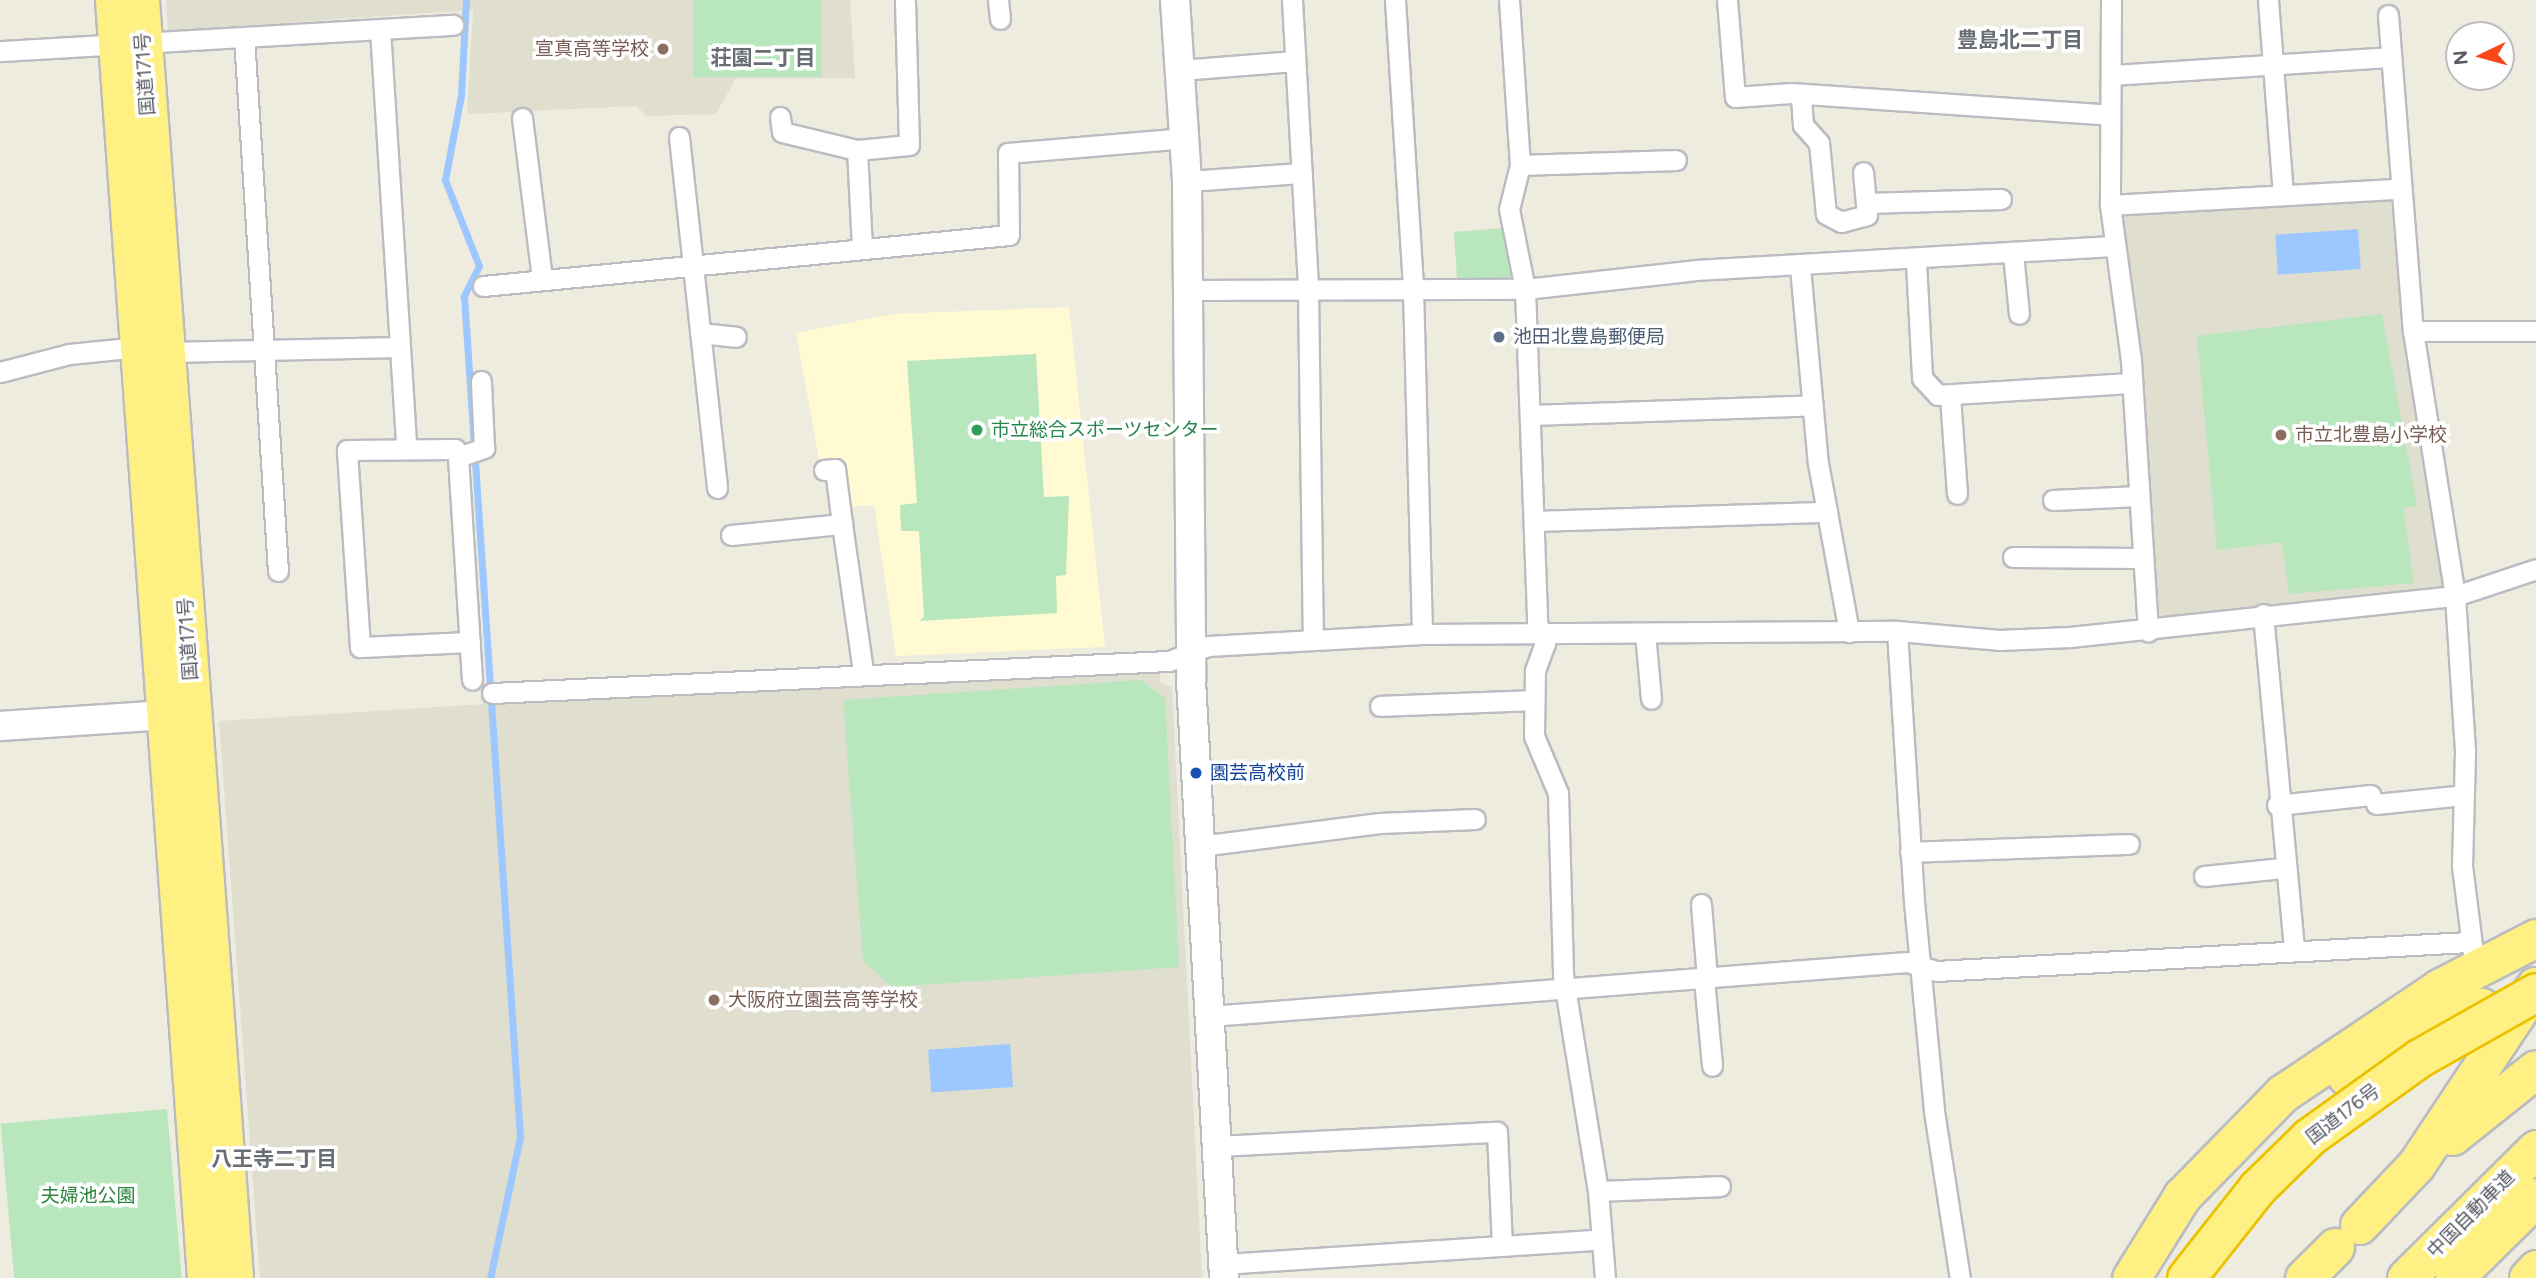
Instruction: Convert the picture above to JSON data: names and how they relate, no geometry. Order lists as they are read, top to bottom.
{
  "streets": {
    "highway": ["国道171号", "国道176号", "中国自動車道"]
  },
  "districts": ["豊島北二丁目", "荘園二丁目", "八王寺二丁目"],
  "parks": ["夫婦池公園"],
  "places": [
    "宣真高等学校",
    "池田北豊島郵便局",
    "市立総合スポーツセンター",
    "市立北豊島小学校",
    "園芸高校前",
    "大阪府立園芸高等学校"
  ],
  "north": "left"
}
